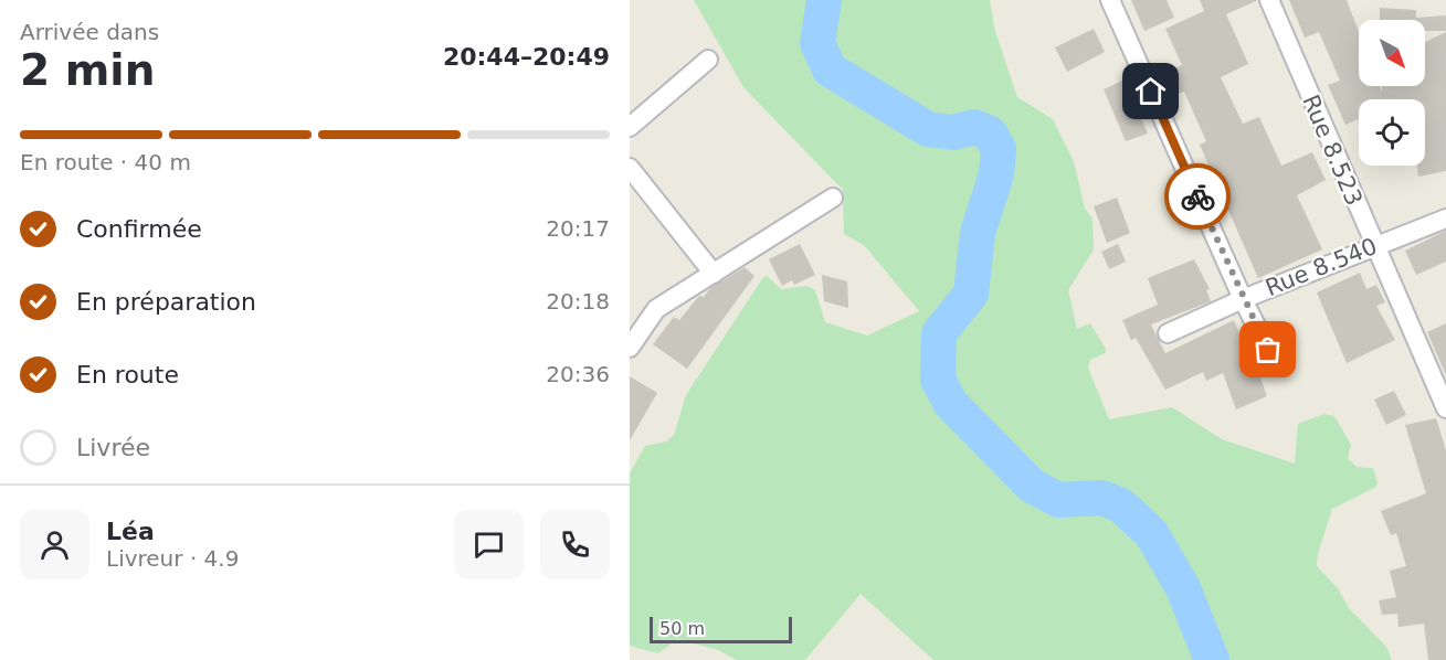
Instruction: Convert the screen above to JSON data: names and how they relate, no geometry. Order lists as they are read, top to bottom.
{
  "streets": {
    "street": ["Rue 8.523", "Rue 8.540"]
  },
  "crossings": [
    ["Rue 8.523", "Rue 8.540"]
  ],
  "scale_bar": "50 m",
  "north": "bottom right",
  "page": {
    "heading": ["2 min", "Arrivée dans", "20:44–20:49"],
    "panel": ["Léa", "Livreur · 4.9"],
    "bar": "En route · 40 m",
    "list": [
      ["Confirmée", "20:17"],
      ["En préparation", "20:18"],
      ["En route", "20:36"],
      "Livrée"
    ],
    "scale": "50 m"
  }
}
